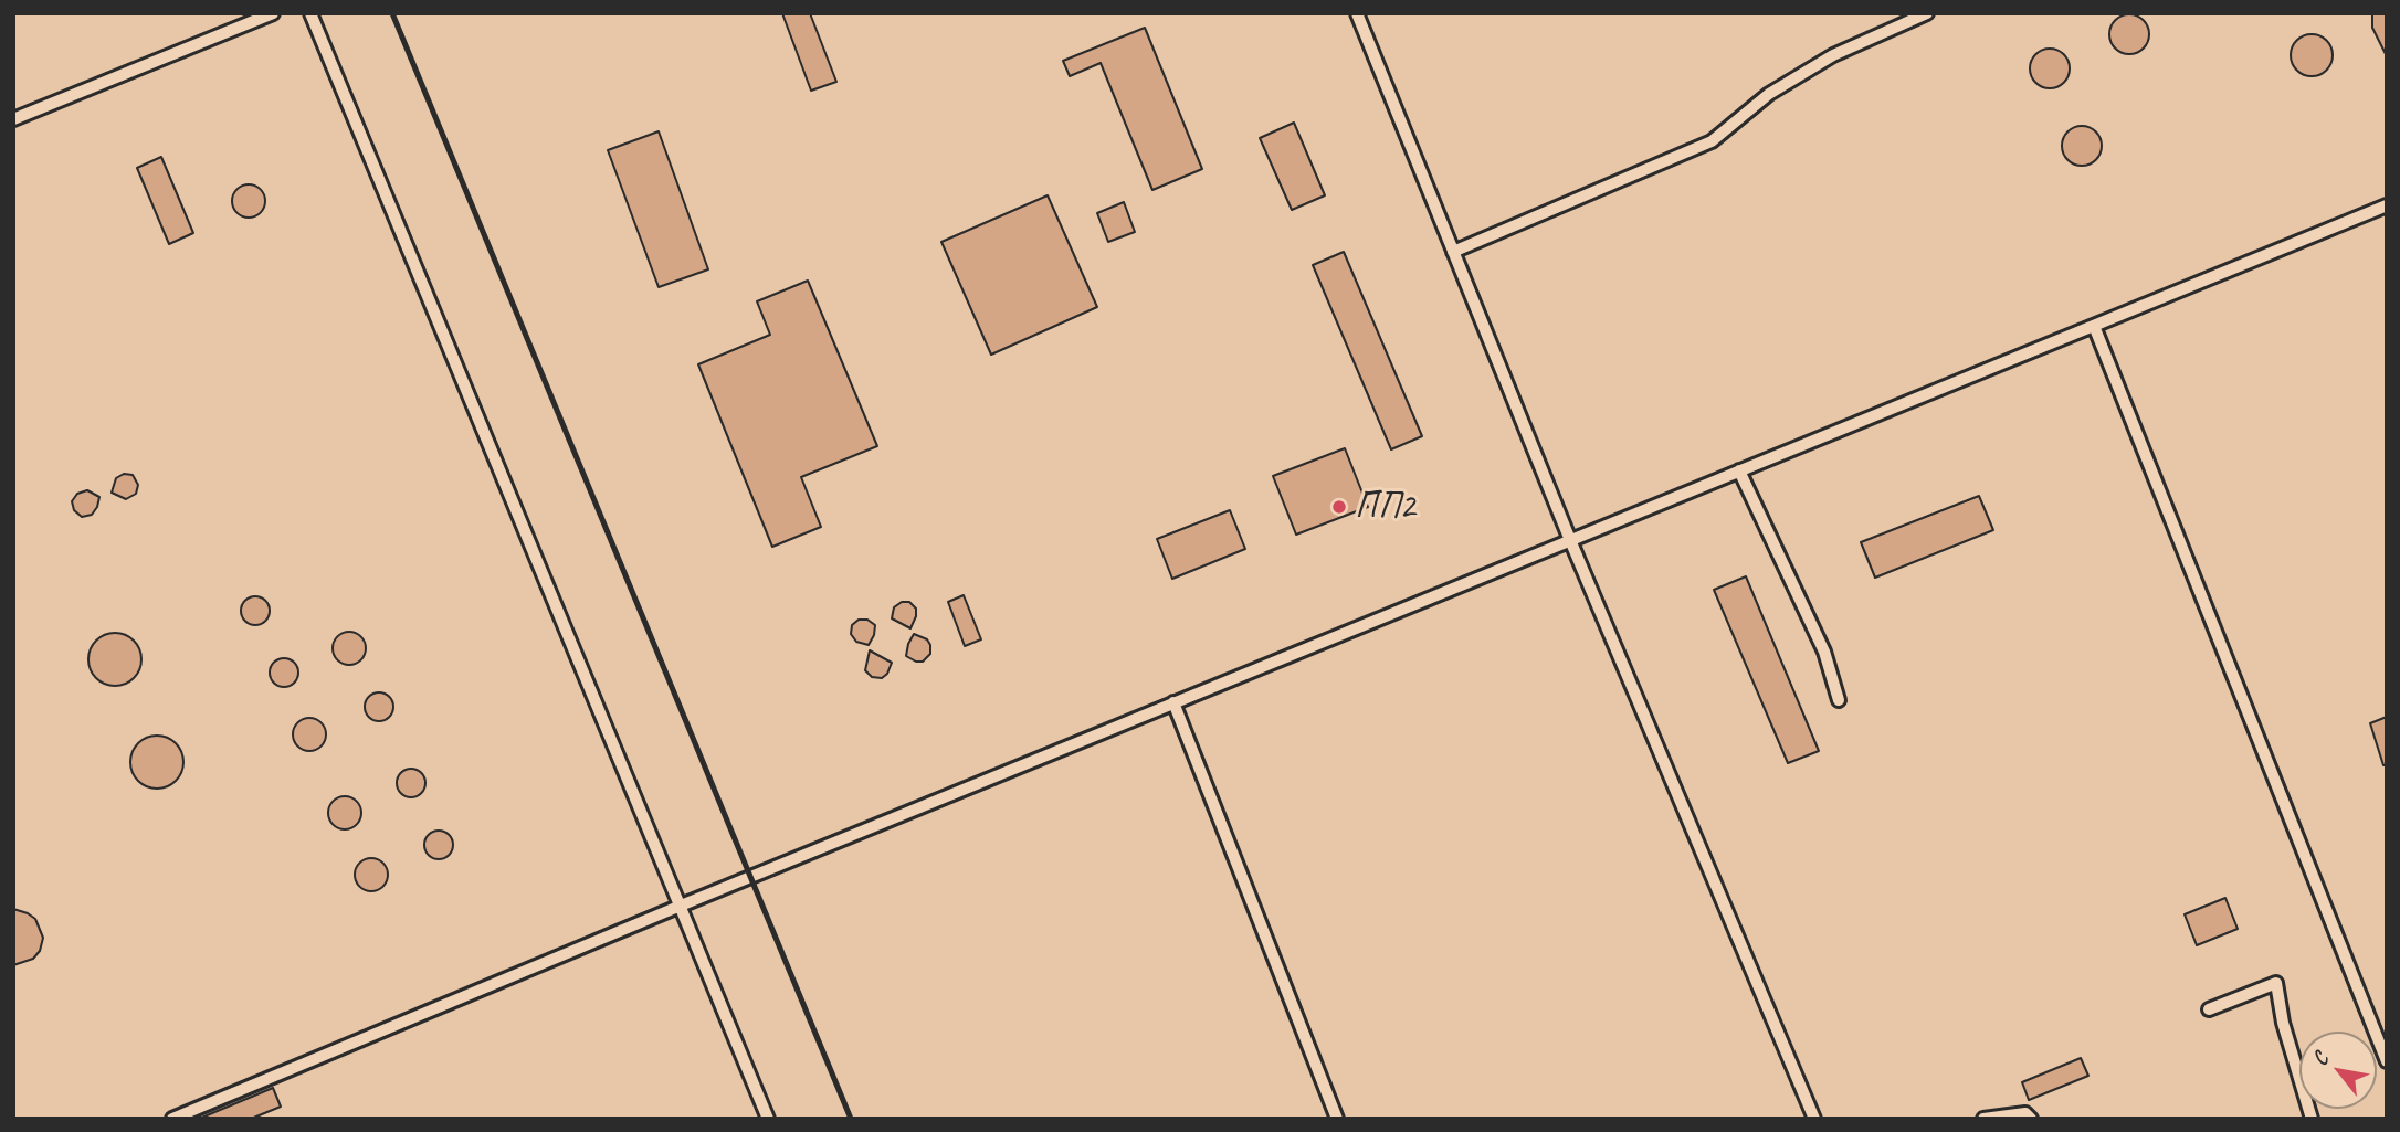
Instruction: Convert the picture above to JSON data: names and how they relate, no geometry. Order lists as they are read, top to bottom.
{
  "places": ["ПП2"],
  "north": "top left"
}
